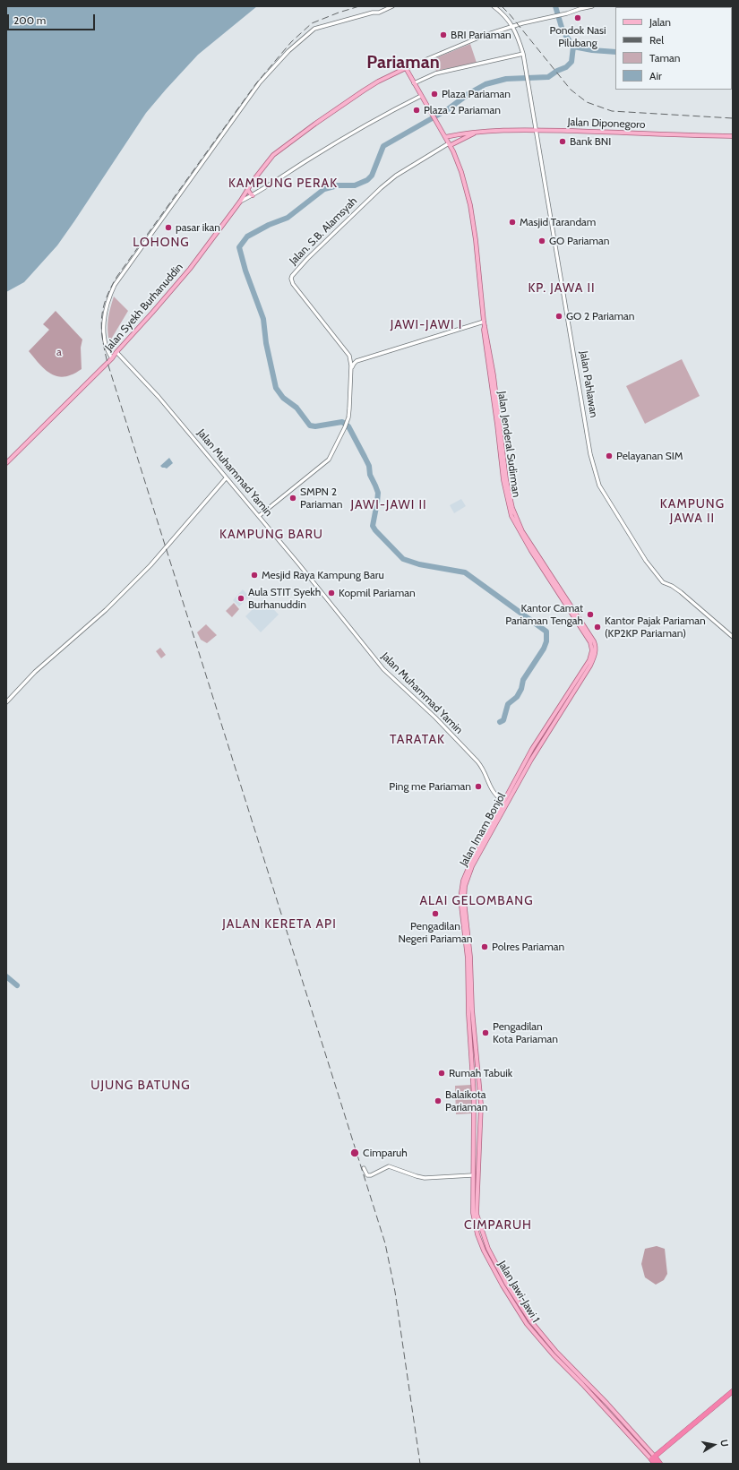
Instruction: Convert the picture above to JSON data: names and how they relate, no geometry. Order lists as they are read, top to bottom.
{
  "streets": {
    "main road": [
      "Jalan Diponegoro",
      "Jalan Syekh Burhanuddin",
      "Jalan Jenderal Sudirman",
      "Jalan Imam Bonjol",
      "Jalan Jawi-Jawi 1"
    ],
    "street": ["Jalan. S.B. Alamsyah", "Jalan Pahlawan", "Jalan Muhammad Yamin"]
  },
  "crossings": [
    ["Jalan Diponegoro", "Jalan. S.B. Alamsyah"],
    ["Jalan Diponegoro", "Jalan Pahlawan"],
    ["Jalan Diponegoro", "Jalan Jenderal Sudirman"],
    ["Jalan. S.B. Alamsyah", "Jalan Jenderal Sudirman"],
    ["Jalan Syekh Burhanuddin", "Jalan Jenderal Sudirman"],
    ["Jalan Syekh Burhanuddin", "Jalan Muhammad Yamin"],
    ["Jalan Jenderal Sudirman", "Jalan Imam Bonjol"],
    ["Jalan Muhammad Yamin", "Jalan Imam Bonjol"],
    ["Jalan Imam Bonjol", "Jalan Jawi-Jawi 1"]
  ],
  "districts": [
    "Pariaman",
    "KAMPUNG PERAK",
    "LOHONG",
    "KP. JAWA II",
    "JAWI-JAWI I",
    "KAMPUNG JAWA II",
    "JAWI-JAWI II",
    "KAMPUNG BARU",
    "TARATAK",
    "ALAI GELOMBANG",
    "JALAN KERETA API",
    "UJUNG BATUNG",
    "CIMPARUH"
  ],
  "parks": ["a"],
  "places": [
    "Pondok Nasi Pilubang",
    "BRI Pariaman",
    "Plaza Pariaman",
    "Plaza 2 Pariaman",
    "Bank BNI",
    "Masjid Tarandam",
    "pasar ikan",
    "GO Pariaman",
    "GO 2 Pariaman",
    "Pelayanan SIM",
    "SMPN 2 Pariaman",
    "Mesjid Raya Kampung Baru",
    "Kopmil Pariaman",
    "Aula STIT Syekh Burhanuddin",
    "Kantor Camat Pariaman Tengah",
    "Kantor Pajak Pariaman (KP2KP Pariaman)",
    "Ping me Pariaman",
    "Pengadilan Negeri Pariaman",
    "Polres Pariaman",
    "Pengadilan Kota Pariaman",
    "Rumah Tabuik",
    "Balaikota Pariaman",
    "Cimparuh"
  ],
  "legend": [
    "Jalan",
    "Rel",
    "Taman",
    "Air"
  ],
  "scale_bar": "200 m",
  "north": "right"
}
